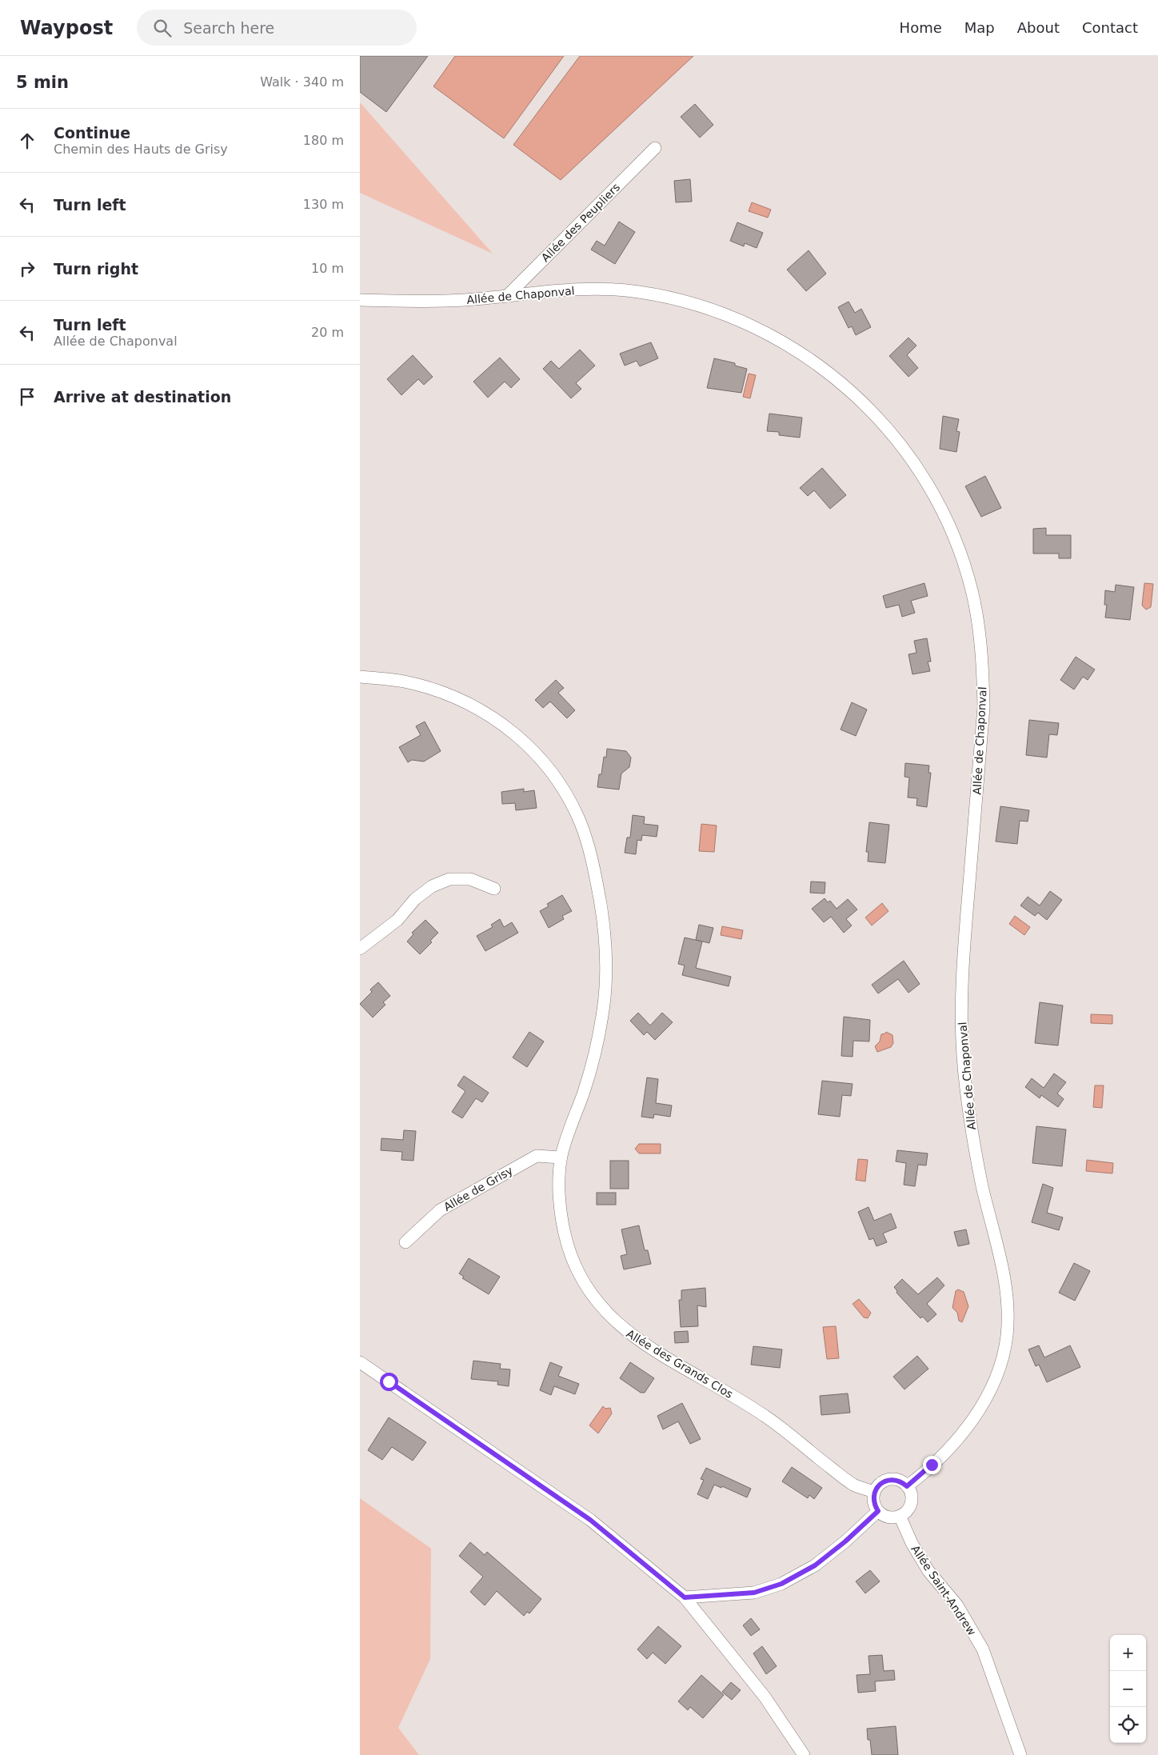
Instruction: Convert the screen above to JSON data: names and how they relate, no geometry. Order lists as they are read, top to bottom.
{
  "streets": {
    "street": [
      "Allée des Peupliers",
      "Allée de Chaponval",
      "Allée de Grisy",
      "Allée des Grands Clos",
      "Allée Saint-Andrew"
    ]
  },
  "crossings": [
    ["Allée des Peupliers", "Allée de Chaponval"],
    ["Allée de Chaponval", "Allée des Grands Clos"],
    ["Allée de Chaponval", "Allée Saint-Andrew"],
    ["Allée de Grisy", "Allée des Grands Clos"],
    ["Allée des Grands Clos", "Allée Saint-Andrew"]
  ],
  "page": {
    "header": "Waypost",
    "search": "Search here",
    "nav": [
      "Home",
      "Map",
      "About",
      "Contact"
    ],
    "heading": ["5 min", "Walk · 340 m"],
    "list": [
      ["Continue", "Chemin des Hauts de Grisy", "180 m"],
      ["Turn left", "130 m"],
      ["Turn right", "10 m"],
      ["Turn left", "Allée de Chaponval", "20 m"],
      "Arrive at destination"
    ],
    "map_buttons": ["+", "−"]
  }
}
